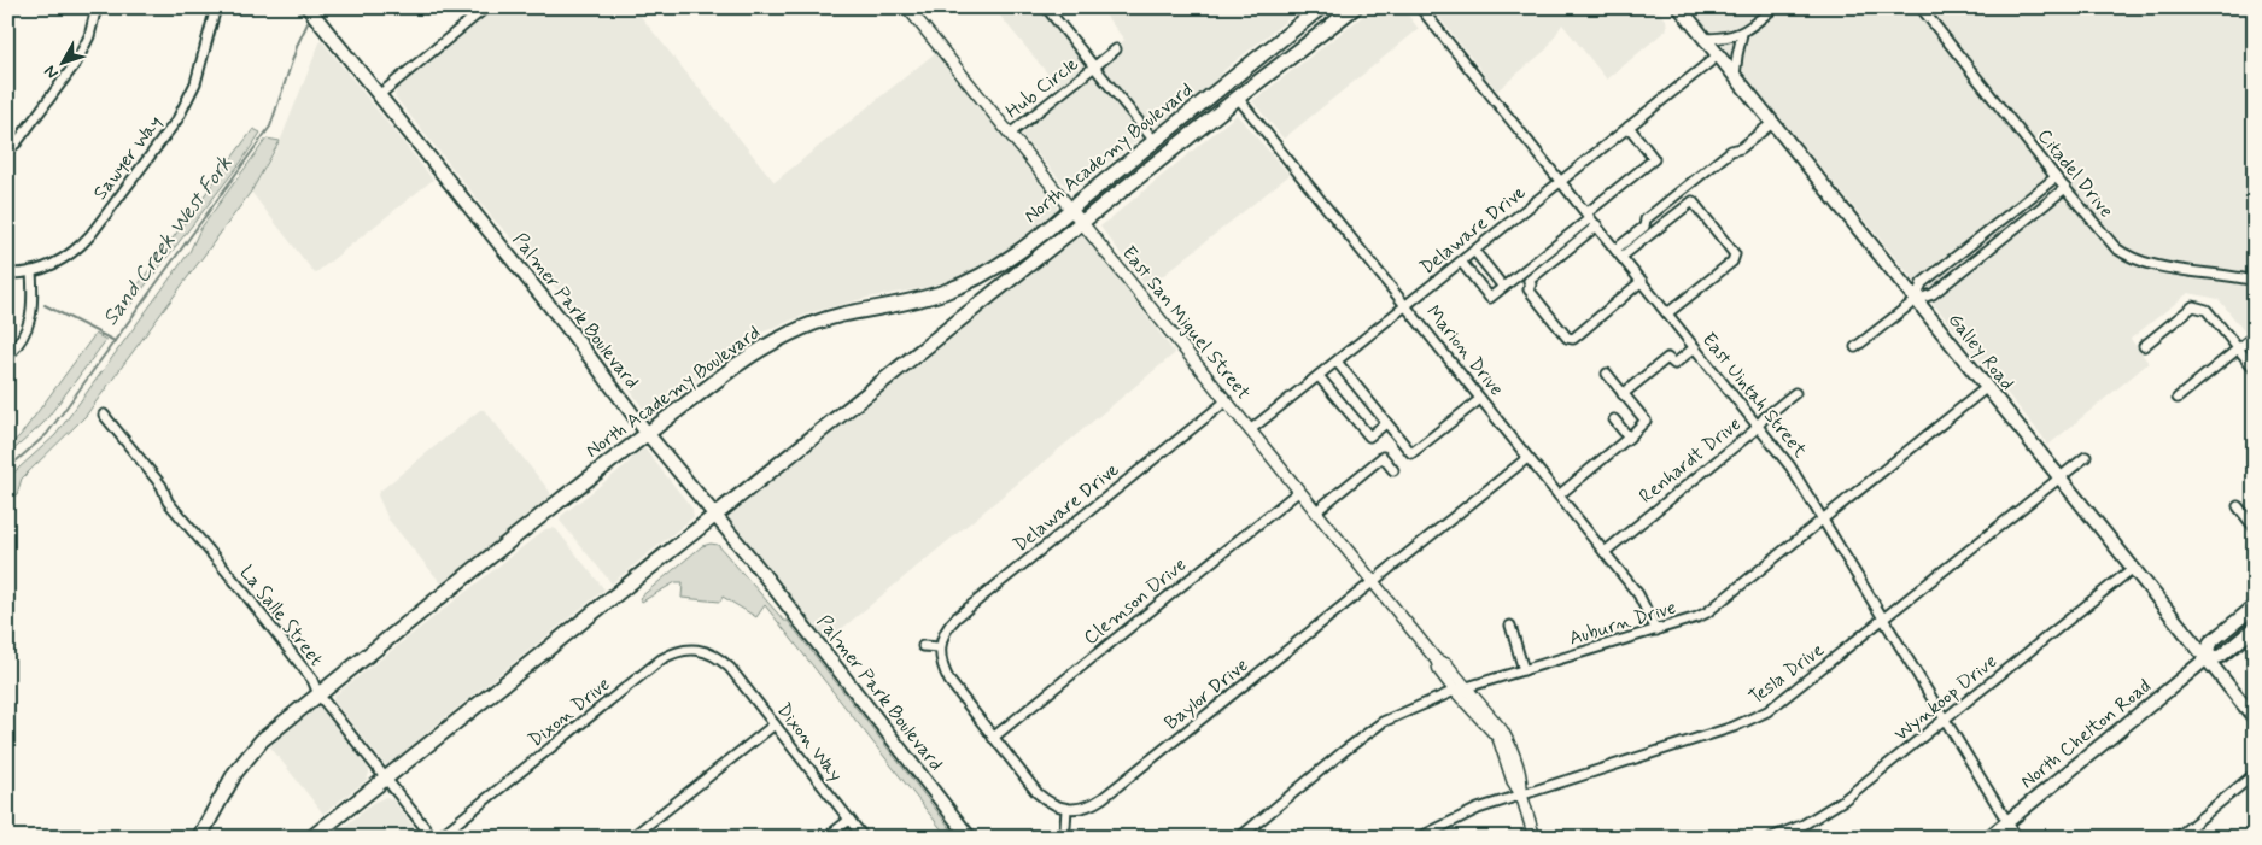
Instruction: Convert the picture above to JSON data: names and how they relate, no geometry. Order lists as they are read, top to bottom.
{
  "streets": {
    "highway": ["North Academy Boulevard"],
    "main road": ["Palmer Park Boulevard", "Galley Road", "North Chelton Road"],
    "street": [
      "Hub Circle",
      "Sawyer Way",
      "Citadel Drive",
      "Delaware Drive",
      "East San Miguel Street",
      "Marion Drive",
      "East Uintah Street",
      "Renhardt Drive",
      "Clemson Drive",
      "La Salle Street",
      "Auburn Drive",
      "Tesla Drive",
      "Baylor Drive",
      "Wynkoop Drive",
      "Dixon Drive",
      "Dixon Way"
    ]
  },
  "crossings": [
    ["Hub Circle", "North Academy Boulevard"],
    ["Hub Circle", "East San Miguel Street"],
    ["North Academy Boulevard", "Palmer Park Boulevard"],
    ["North Academy Boulevard", "East San Miguel Street"],
    ["North Academy Boulevard", "Marion Drive"],
    ["North Academy Boulevard", "La Salle Street"],
    ["Delaware Drive", "East San Miguel Street"],
    ["Delaware Drive", "Marion Drive"],
    ["Delaware Drive", "Galley Road"],
    ["Delaware Drive", "East Uintah Street"],
    ["East San Miguel Street", "Clemson Drive"],
    ["East San Miguel Street", "Auburn Drive"],
    ["East San Miguel Street", "Baylor Drive"],
    ["Marion Drive", "Renhardt Drive"],
    ["Marion Drive", "Auburn Drive"],
    ["Marion Drive", "Baylor Drive"],
    ["Galley Road", "Auburn Drive"],
    ["Galley Road", "Tesla Drive"],
    ["Galley Road", "Wynkoop Drive"],
    ["Galley Road", "North Chelton Road"],
    ["East Uintah Street", "Renhardt Drive"],
    ["East Uintah Street", "Auburn Drive"],
    ["East Uintah Street", "Tesla Drive"],
    ["East Uintah Street", "Wynkoop Drive"],
    ["East Uintah Street", "North Chelton Road"],
    ["Dixon Drive", "Dixon Way"]
  ],
  "water": ["Sand Creek West Fork"],
  "north": "bottom left"
}
